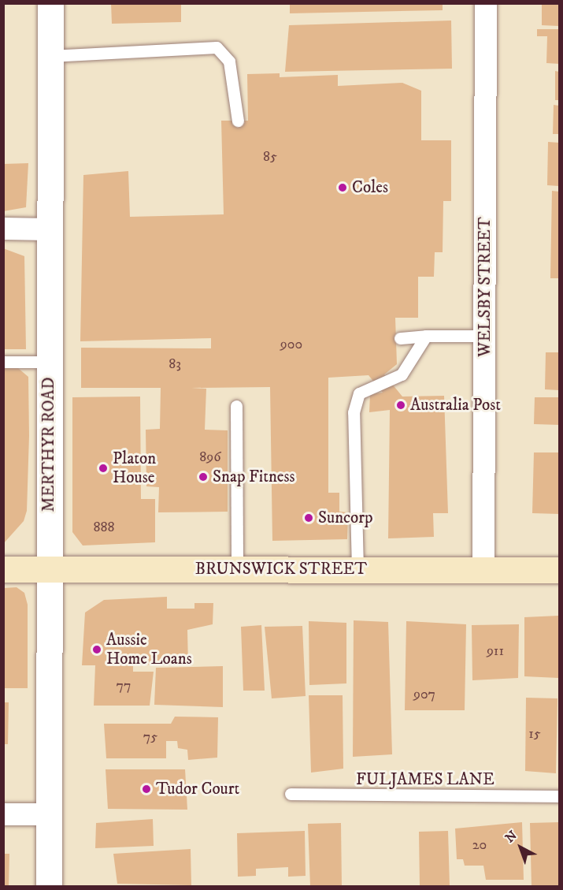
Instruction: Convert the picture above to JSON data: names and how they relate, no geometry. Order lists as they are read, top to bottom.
{
  "streets": {
    "main road": ["BRUNSWICK STREET"],
    "street": ["WELSBY STREET", "MERTHYR ROAD"],
    "lane": ["FULJAMES LANE"]
  },
  "crossings": [
    ["WELSBY STREET", "BRUNSWICK STREET"],
    ["MERTHYR ROAD", "BRUNSWICK STREET"]
  ],
  "places": [
    "Coles",
    "Australia Post",
    "Platon House",
    "Snap Fitness",
    "Suncorp",
    "Aussie Home Loans",
    "Tudor Court"
  ],
  "house_numbers": [
    "85",
    "900",
    "83",
    "896",
    "888",
    "911",
    "77",
    "907",
    "15",
    "75",
    "20"
  ],
  "north": "top left"
}
